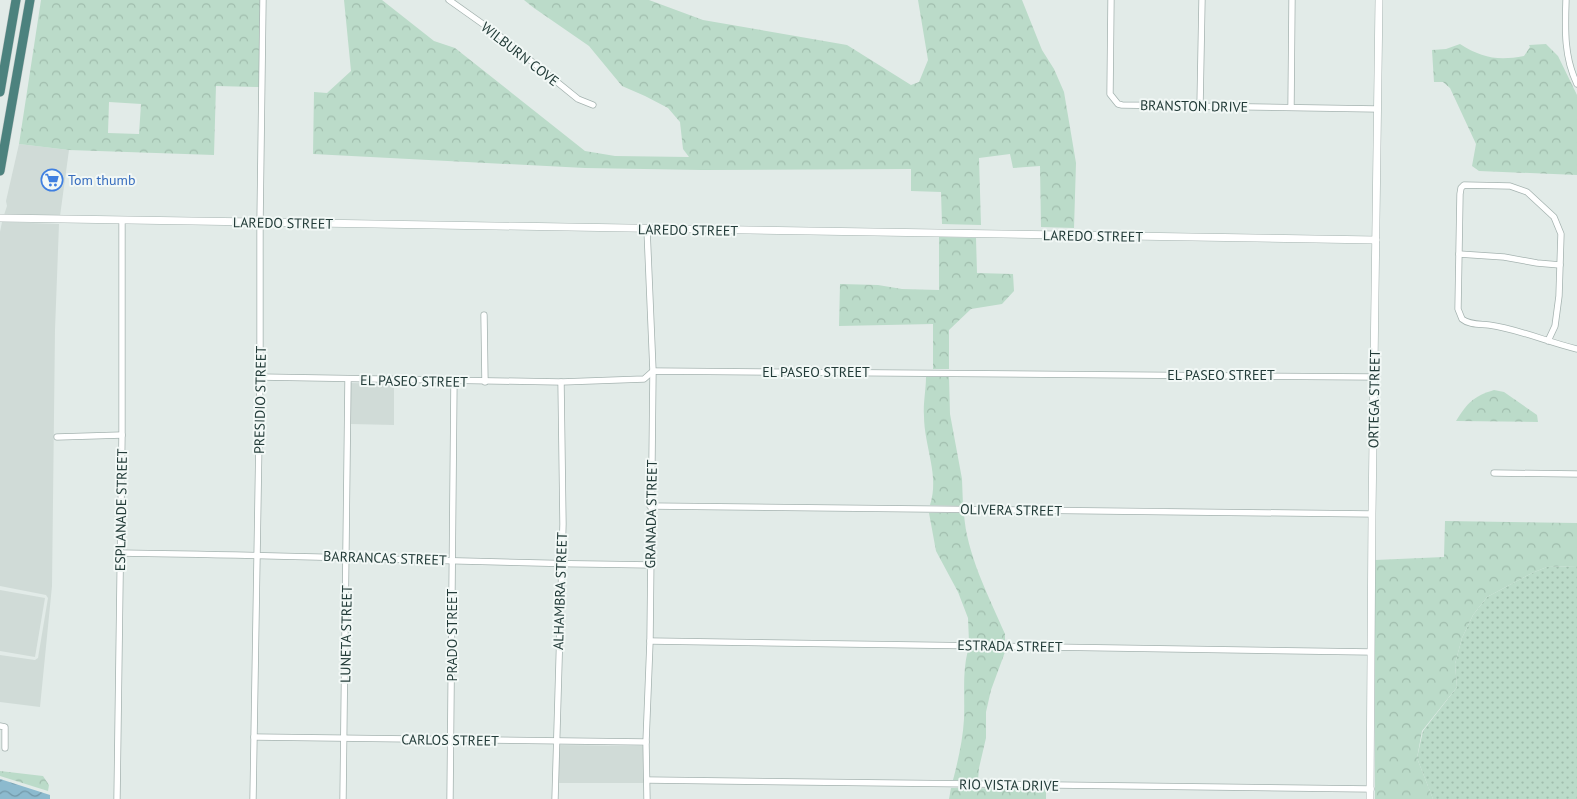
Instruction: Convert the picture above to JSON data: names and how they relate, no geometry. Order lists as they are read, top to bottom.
{
  "streets": {
    "street": [
      "WILBURN COVE",
      "BRANSTON DRIVE",
      "LAREDO STREET",
      "EL PASEO STREET",
      "ORTEGA STREET",
      "PRESIDIO STREET",
      "ESPLANADE STREET",
      "OLIVERA STREET",
      "GRANADA STREET",
      "BARRANCAS STREET",
      "ALHAMBRA STREET",
      "LUNETA STREET",
      "PRADO STREET",
      "ESTRADA STREET",
      "CARLOS STREET",
      "RIO VISTA DRIVE"
    ]
  },
  "crossings": [
    ["BRANSTON DRIVE", "ORTEGA STREET"],
    ["LAREDO STREET", "ORTEGA STREET"],
    ["LAREDO STREET", "PRESIDIO STREET"],
    ["LAREDO STREET", "ESPLANADE STREET"],
    ["LAREDO STREET", "GRANADA STREET"],
    ["EL PASEO STREET", "ORTEGA STREET"],
    ["EL PASEO STREET", "PRESIDIO STREET"],
    ["EL PASEO STREET", "GRANADA STREET"],
    ["EL PASEO STREET", "ALHAMBRA STREET"],
    ["EL PASEO STREET", "LUNETA STREET"],
    ["EL PASEO STREET", "PRADO STREET"],
    ["ORTEGA STREET", "OLIVERA STREET"],
    ["ORTEGA STREET", "ESTRADA STREET"],
    ["ORTEGA STREET", "RIO VISTA DRIVE"],
    ["PRESIDIO STREET", "BARRANCAS STREET"],
    ["PRESIDIO STREET", "CARLOS STREET"],
    ["ESPLANADE STREET", "BARRANCAS STREET"],
    ["OLIVERA STREET", "GRANADA STREET"],
    ["GRANADA STREET", "BARRANCAS STREET"],
    ["GRANADA STREET", "ESTRADA STREET"],
    ["GRANADA STREET", "CARLOS STREET"],
    ["GRANADA STREET", "RIO VISTA DRIVE"],
    ["BARRANCAS STREET", "ALHAMBRA STREET"],
    ["BARRANCAS STREET", "LUNETA STREET"],
    ["BARRANCAS STREET", "PRADO STREET"],
    ["ALHAMBRA STREET", "CARLOS STREET"],
    ["LUNETA STREET", "CARLOS STREET"],
    ["PRADO STREET", "CARLOS STREET"]
  ],
  "places": {
    "supermarket": ["Tom thumb"]
  }
}
